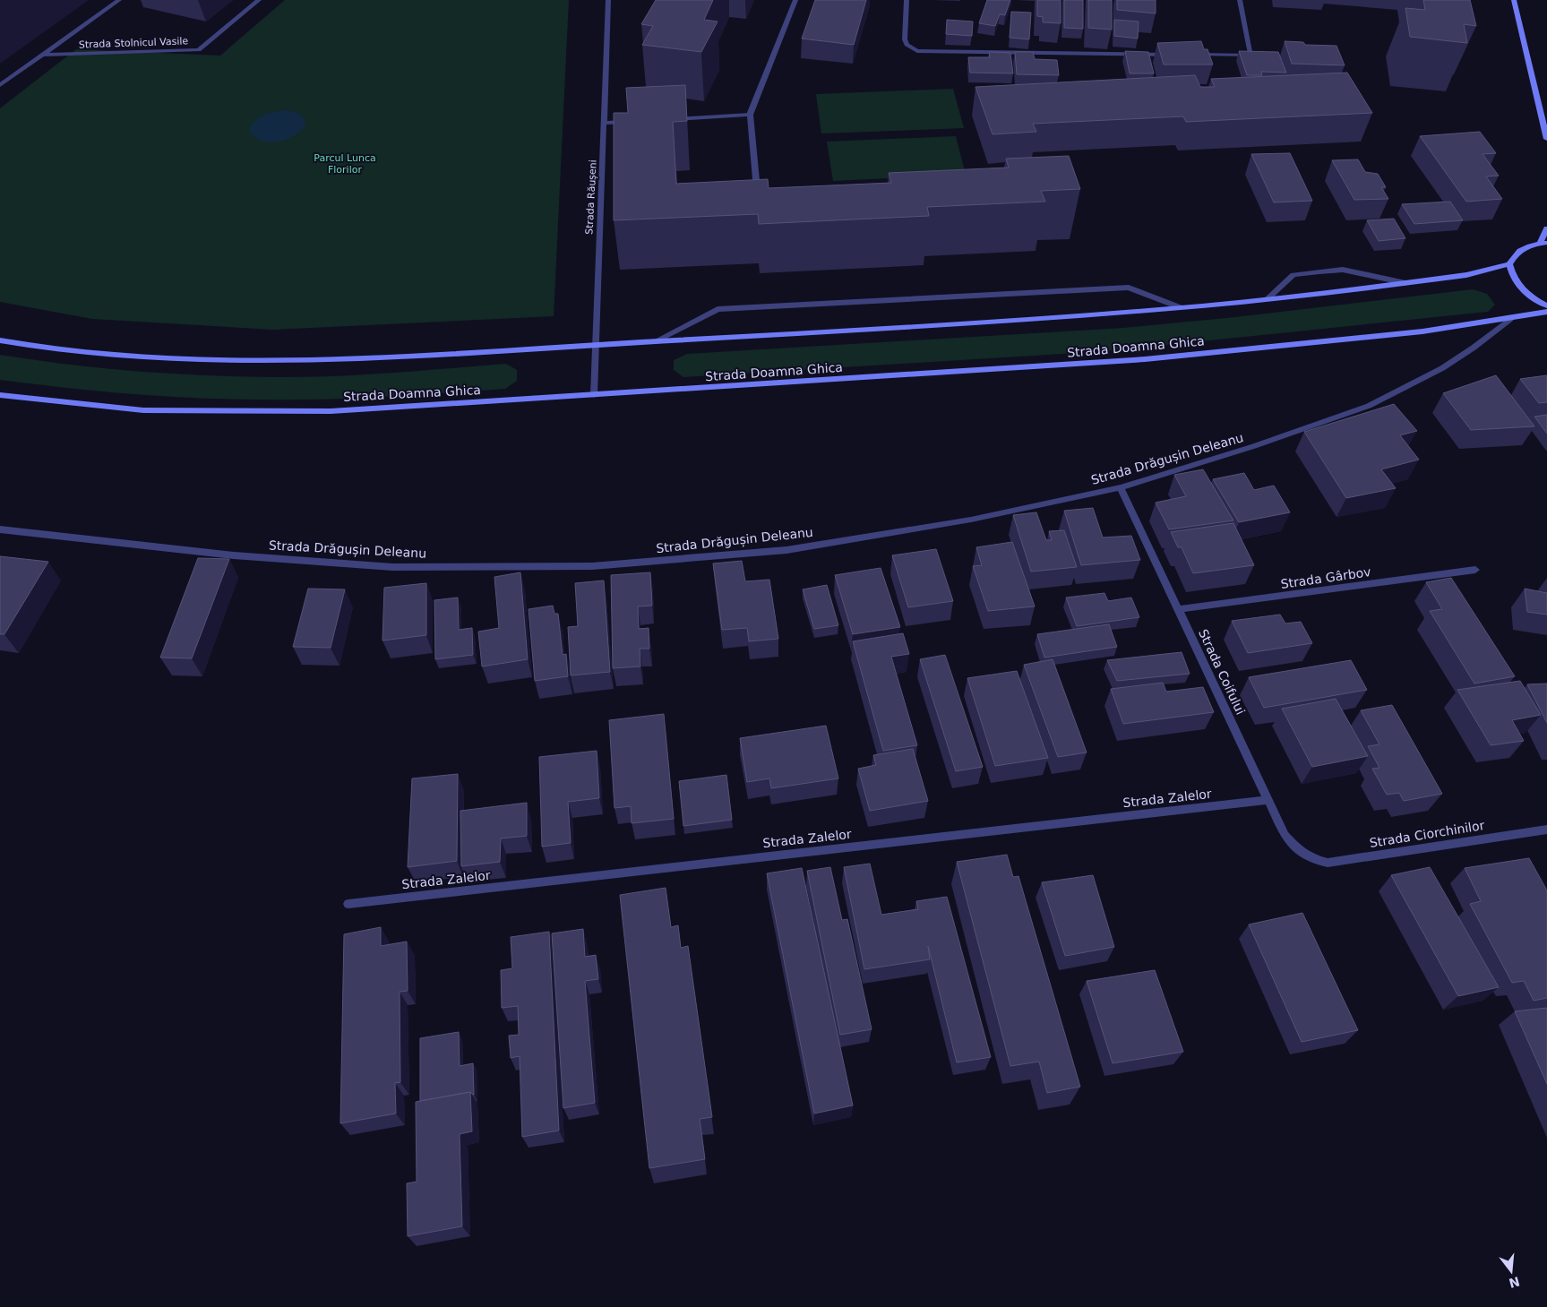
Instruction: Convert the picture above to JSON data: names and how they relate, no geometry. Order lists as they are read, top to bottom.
{
  "streets": {
    "main road": ["Strada Doamna Ghica"],
    "street": [
      "Strada Stolnicul Vasile",
      "Strada Răușeni",
      "Strada Drăgușin Deleanu",
      "Strada Gârbov",
      "Strada Coifului",
      "Strada Zalelor",
      "Strada Ciorchinilor"
    ]
  },
  "crossings": [
    ["Strada Răușeni", "Strada Doamna Ghica"],
    ["Strada Doamna Ghica", "Strada Drăgușin Deleanu"],
    ["Strada Drăgușin Deleanu", "Strada Coifului"],
    ["Strada Gârbov", "Strada Coifului"],
    ["Strada Coifului", "Strada Zalelor"],
    ["Strada Coifului", "Strada Ciorchinilor"]
  ],
  "parks": ["Parcul Lunca Florilor"],
  "north": "bottom"
}
